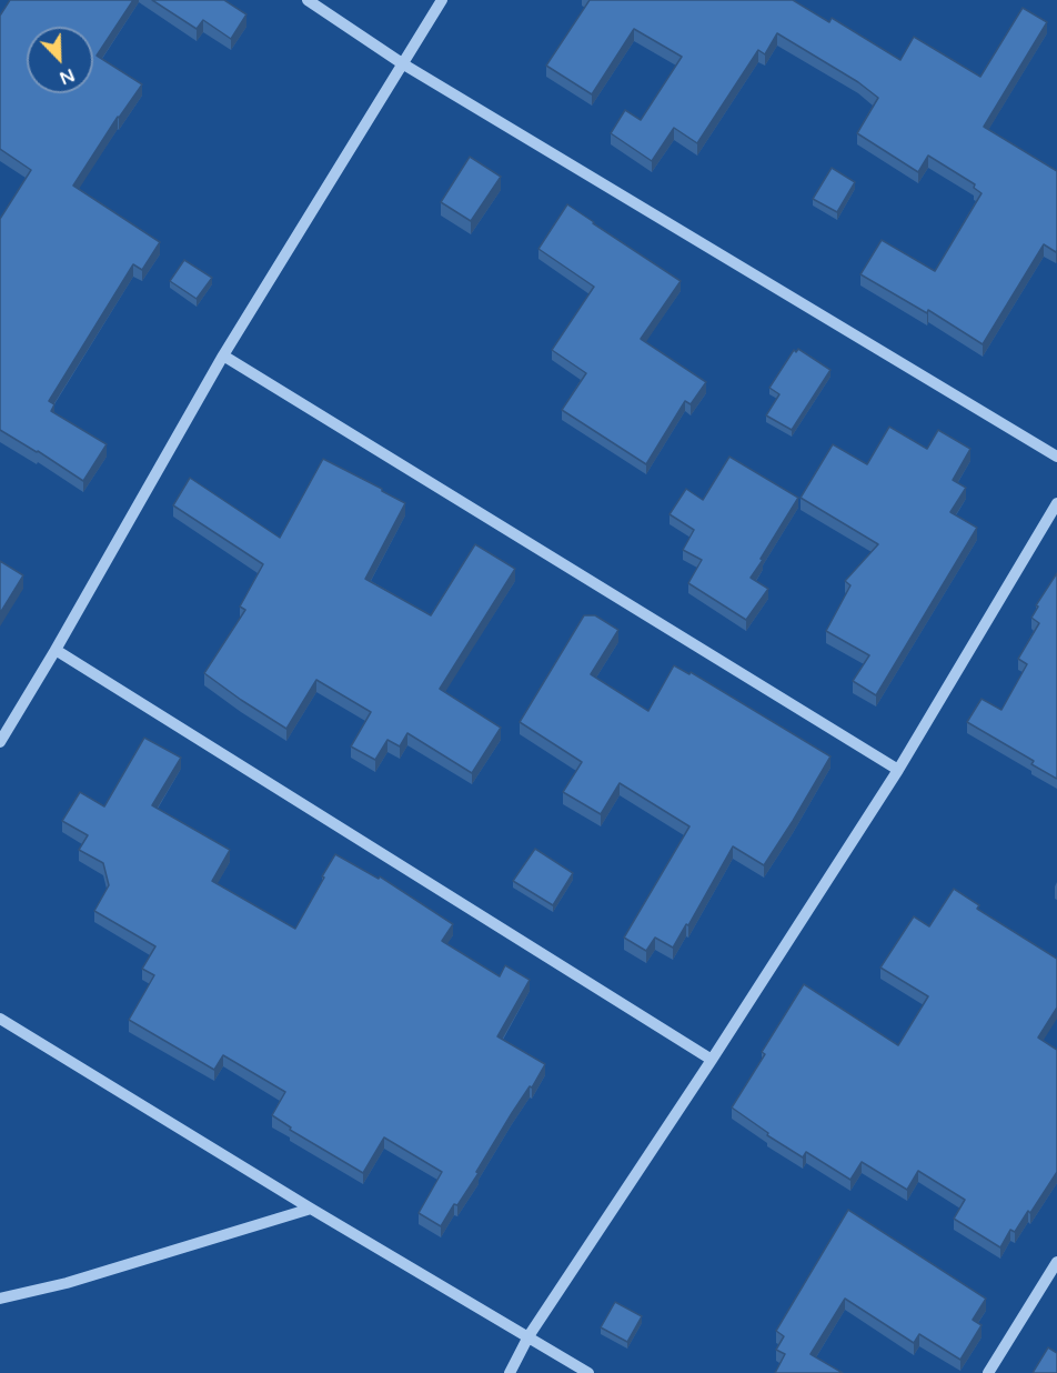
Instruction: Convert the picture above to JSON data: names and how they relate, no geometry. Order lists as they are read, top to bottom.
{
  "north": "bottom right"
}
